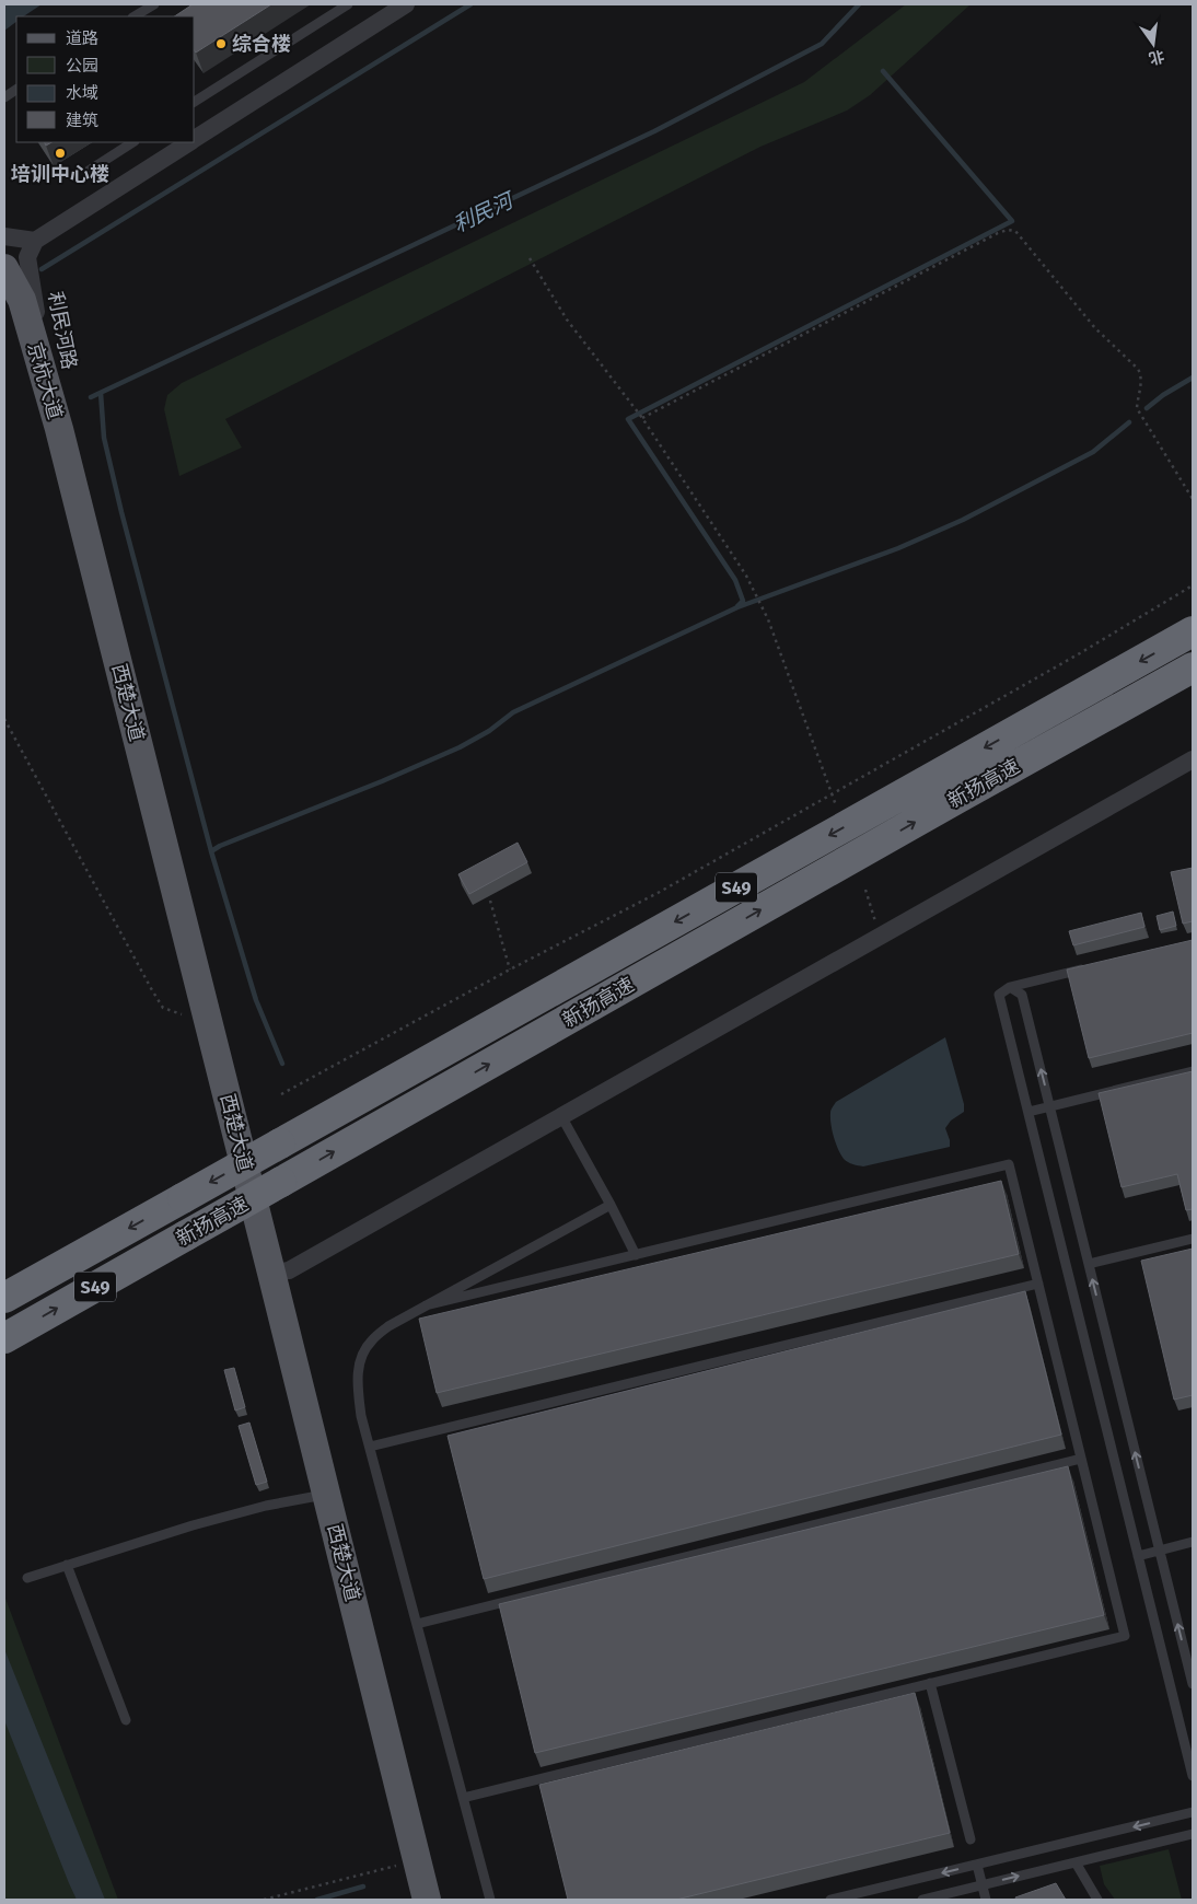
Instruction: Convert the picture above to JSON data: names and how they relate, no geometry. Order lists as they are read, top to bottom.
{
  "streets": {
    "highway": ["新扬高速", "S49"],
    "main road": ["京杭大道", "西楚大道"],
    "street": ["利民河路"]
  },
  "crossings": [
    ["利民河路", "京杭大道"],
    ["利民河路", "西楚大道"],
    ["京杭大道", "西楚大道"]
  ],
  "water": ["利民河"],
  "places": ["综合楼", "培训中心楼"],
  "legend": [
    "道路",
    "公园",
    "水域",
    "建筑"
  ],
  "north": "bottom"
}
